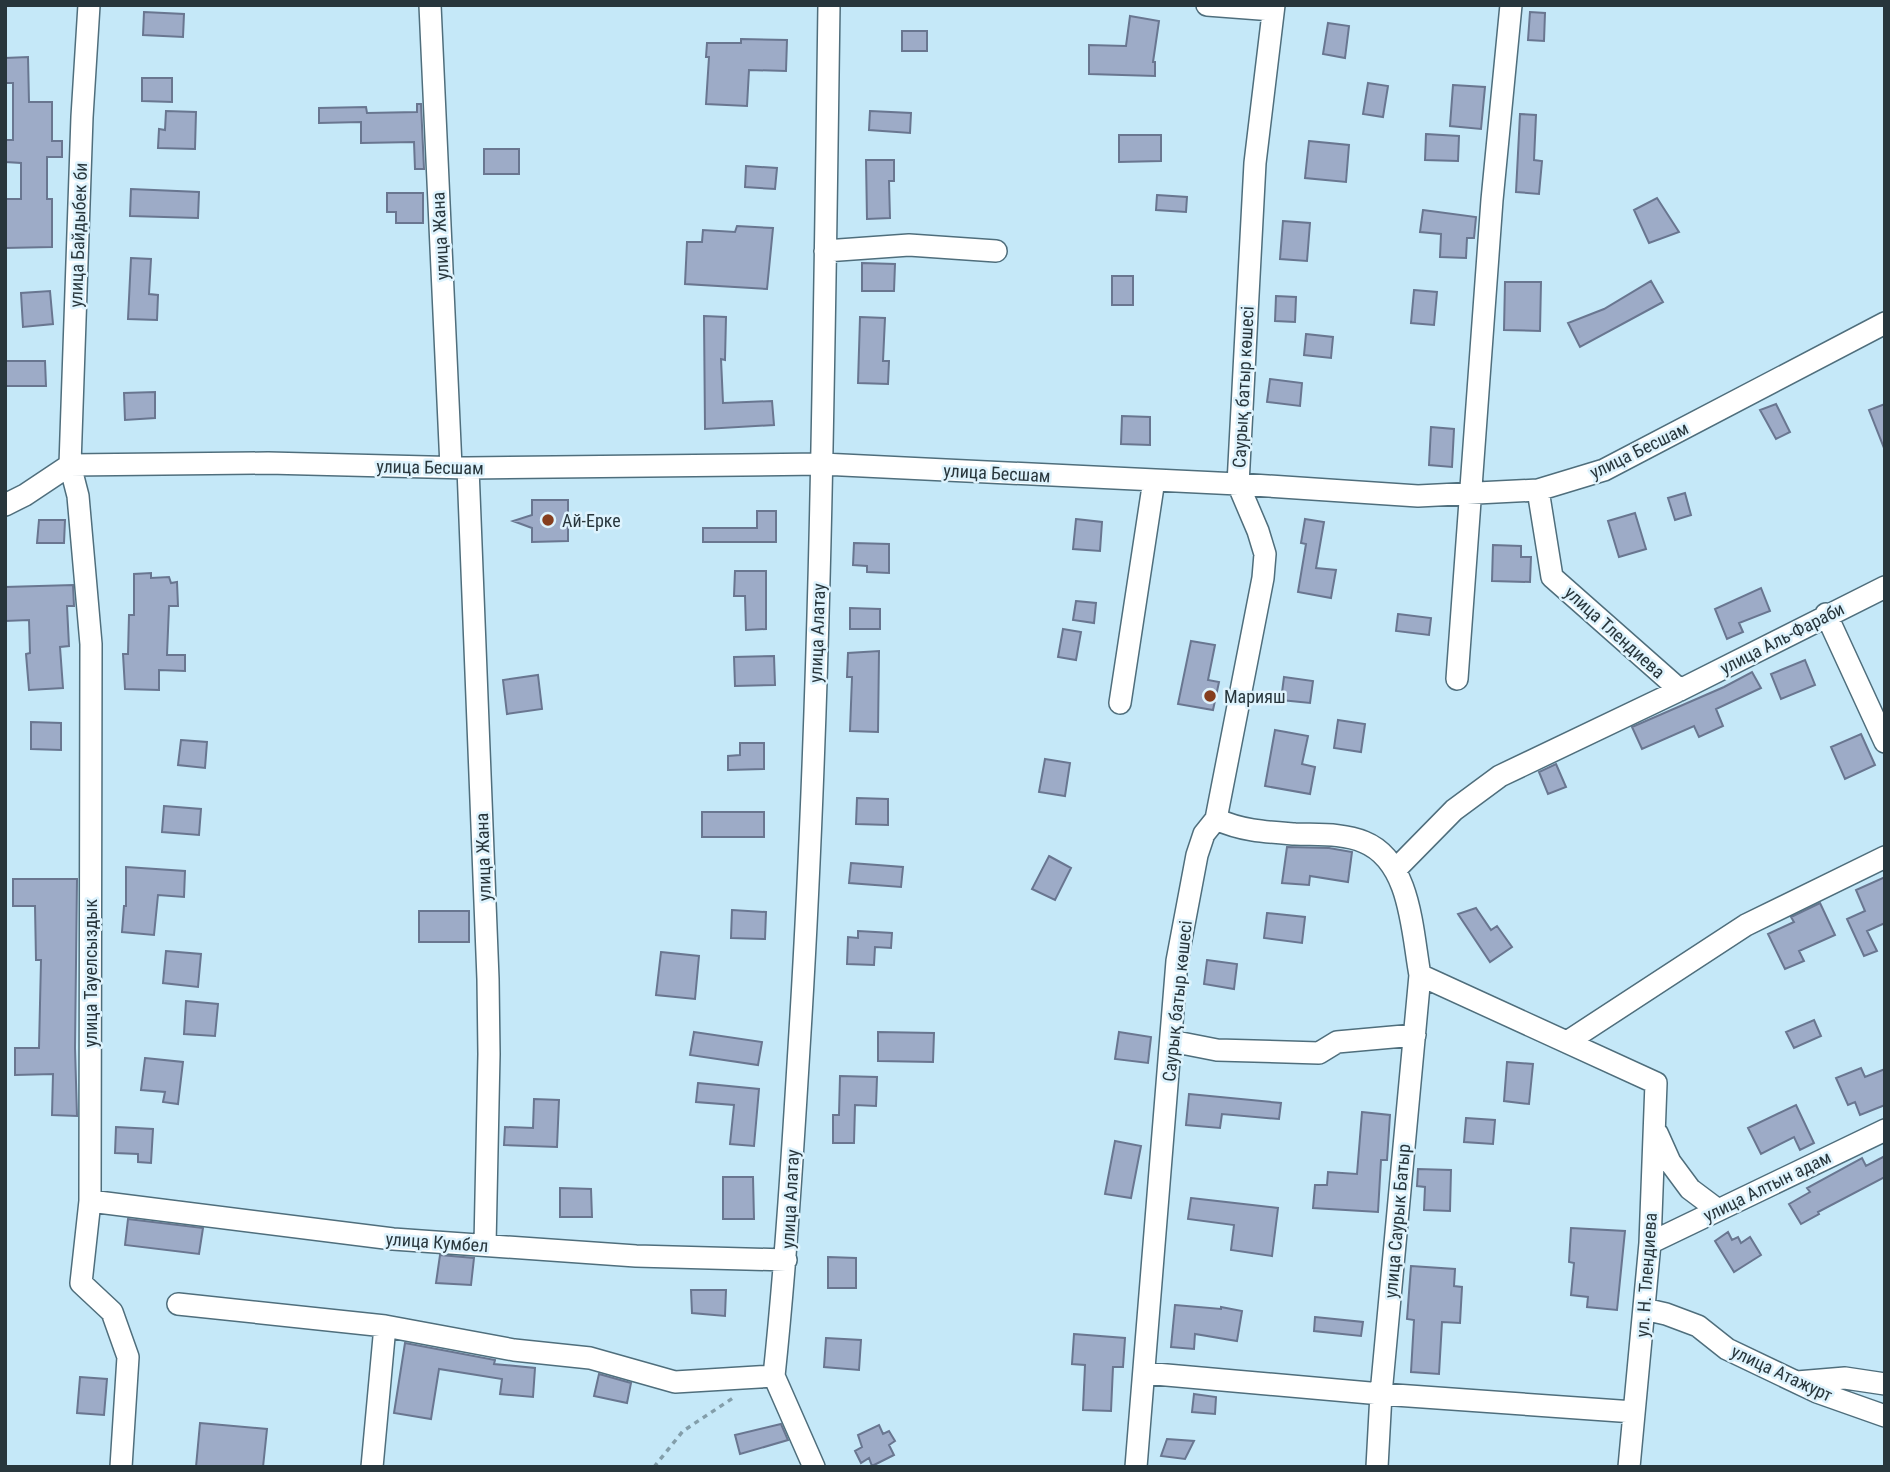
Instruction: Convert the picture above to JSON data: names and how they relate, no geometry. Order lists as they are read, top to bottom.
{
  "streets": {
    "street": [
      "улица Байдыбек би",
      "улица Жана",
      "Саурық батыр көшесі",
      "улица Бесшам",
      "улица Тлендиева",
      "улица Алатау",
      "улица Аль-Фараби",
      "улица Тауелсыздык",
      "улица Алтын адам",
      "улица Саурык Батыр",
      "улица Кумбел",
      "ул. Н. Тлендиева",
      "улица Атажурт"
    ]
  },
  "crossings": [
    ["улица Байдыбек би", "улица Бесшам"],
    ["улица Байдыбек би", "улица Тауелсыздык"],
    ["улица Жана", "улица Бесшам"],
    ["улица Жана", "улица Кумбел"],
    ["Саурық батыр көшесі", "улица Бесшам"],
    ["улица Бесшам", "улица Тлендиева"],
    ["улица Бесшам", "улица Алатау"],
    ["улица Бесшам", "улица Тауелсыздык"],
    ["улица Тлендиева", "улица Аль-Фараби"],
    ["улица Алатау", "улица Кумбел"],
    ["улица Аль-Фараби", "улица Саурык Батыр"],
    ["улица Тауелсыздык", "улица Кумбел"],
    ["улица Алтын адам", "ул. Н. Тлендиева"],
    ["ул. Н. Тлендиева", "улица Атажурт"]
  ],
  "places": ["Ай-Ерке", "Марияш"]
}
